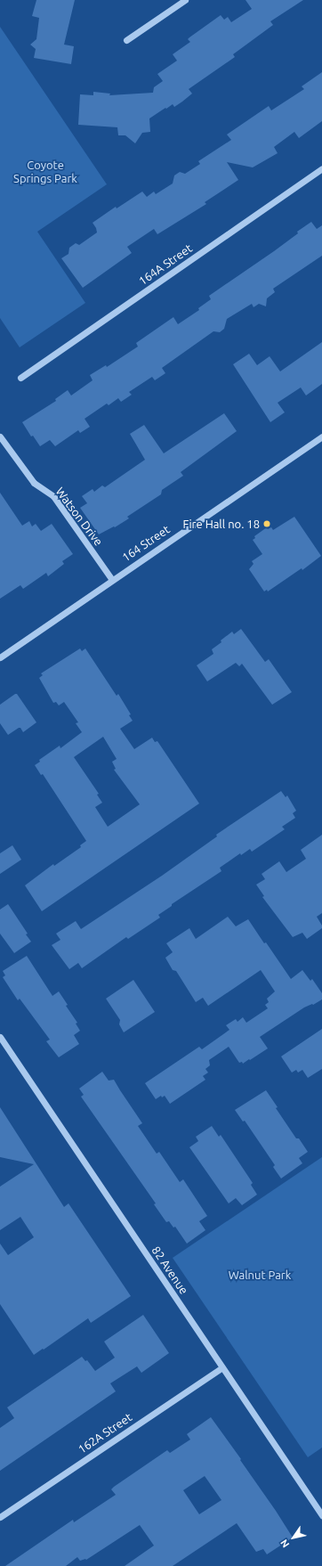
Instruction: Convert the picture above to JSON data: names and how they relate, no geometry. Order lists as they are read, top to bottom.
{
  "streets": {
    "street": [
      "164A Street",
      "Watson Drive",
      "164 Street",
      "82 Avenue",
      "162A Street"
    ]
  },
  "crossings": [
    ["Watson Drive", "164 Street"],
    ["82 Avenue", "162A Street"]
  ],
  "parks": ["Coyote Springs Park", "Walnut Park"],
  "places": ["Fire Hall no. 18"],
  "north": "bottom left"
}
